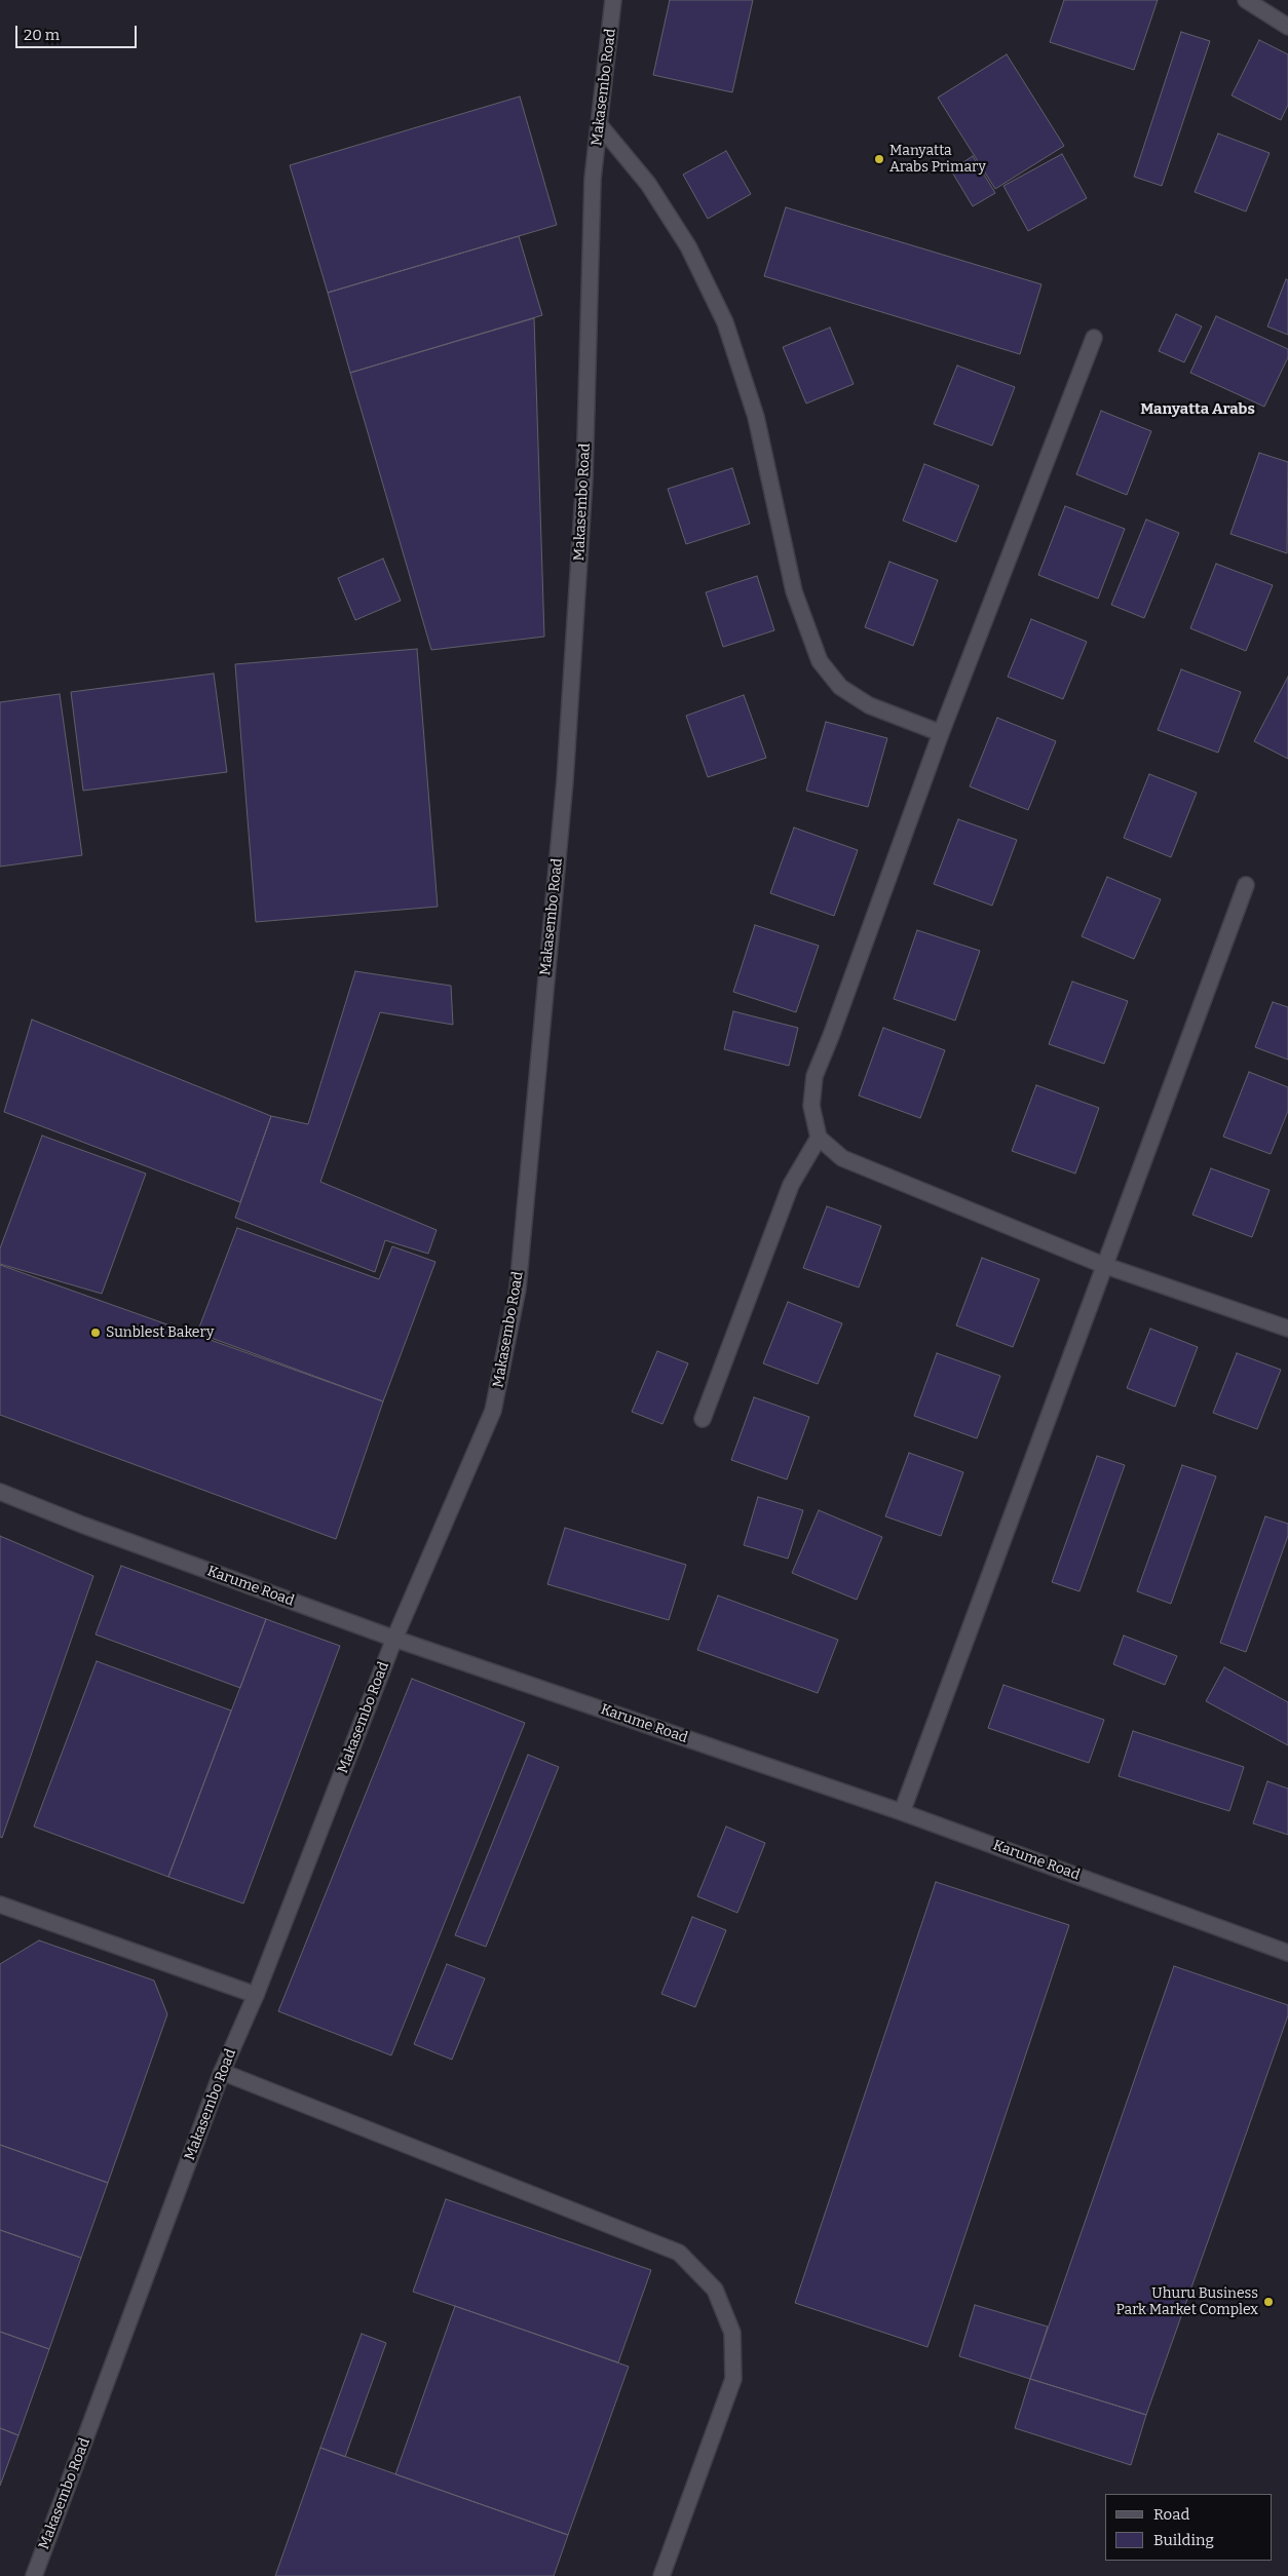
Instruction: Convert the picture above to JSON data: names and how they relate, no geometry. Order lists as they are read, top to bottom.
{
  "streets": {
    "street": ["Makasembo Road", "Karume Road"]
  },
  "crossings": [
    ["Makasembo Road", "Karume Road"]
  ],
  "districts": ["Manyatta Arabs"],
  "places": ["Manyatta Arabs Primary", "Sunblest Bakery", "Uhuru Business Park Market Complex"],
  "legend": ["Road", "Building"],
  "scale_bar": "20 m"
}
